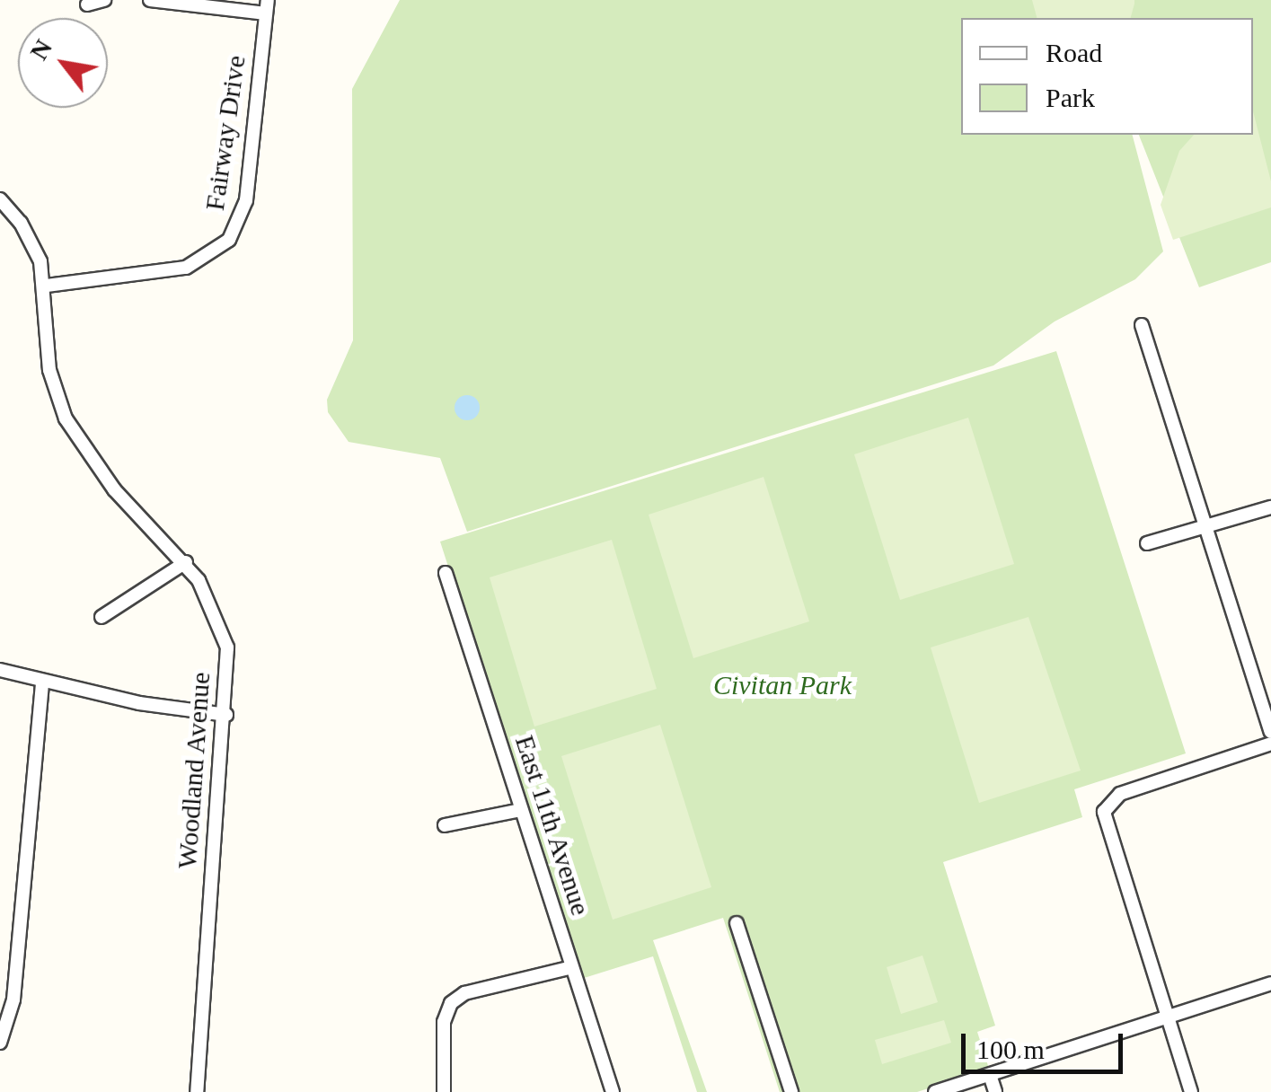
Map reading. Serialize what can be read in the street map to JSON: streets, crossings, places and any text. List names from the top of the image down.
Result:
{
  "streets": {
    "street": ["Fairway Drive", "Woodland Avenue", "East 11th Avenue"]
  },
  "crossings": [
    ["Fairway Drive", "Woodland Avenue"]
  ],
  "parks": ["Civitan Park"],
  "legend": ["Road", "Park"],
  "scale_bar": "100 m",
  "north": "top left"
}
